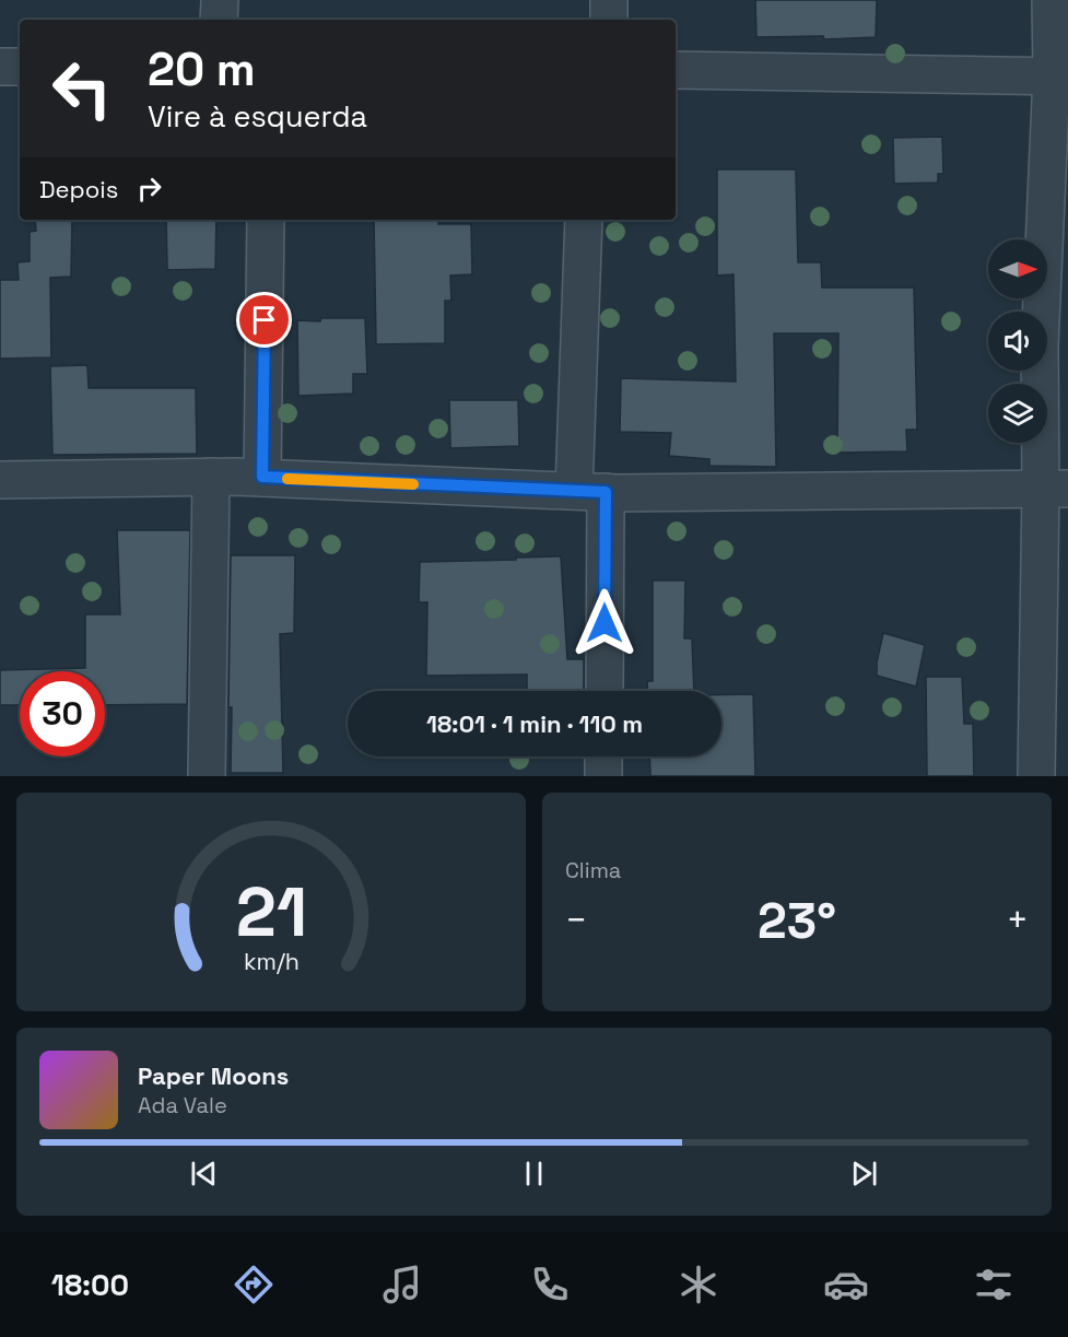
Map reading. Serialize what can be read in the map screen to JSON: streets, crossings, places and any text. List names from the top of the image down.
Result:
{
  "north": "right",
  "page": {
    "turn": ["20 m", "Vire à esquerda"],
    "then": "Depois",
    "limit": "30",
    "trip": "18:01 · 1 min · 110 m",
    "tile": "Clima",
    "heat": ["−", "23°", "+"],
    "song": ["Paper Moons", "Ada Vale"],
    "tabs": "18:00",
    "gauge": ["21", "km/h"]
  }
}
